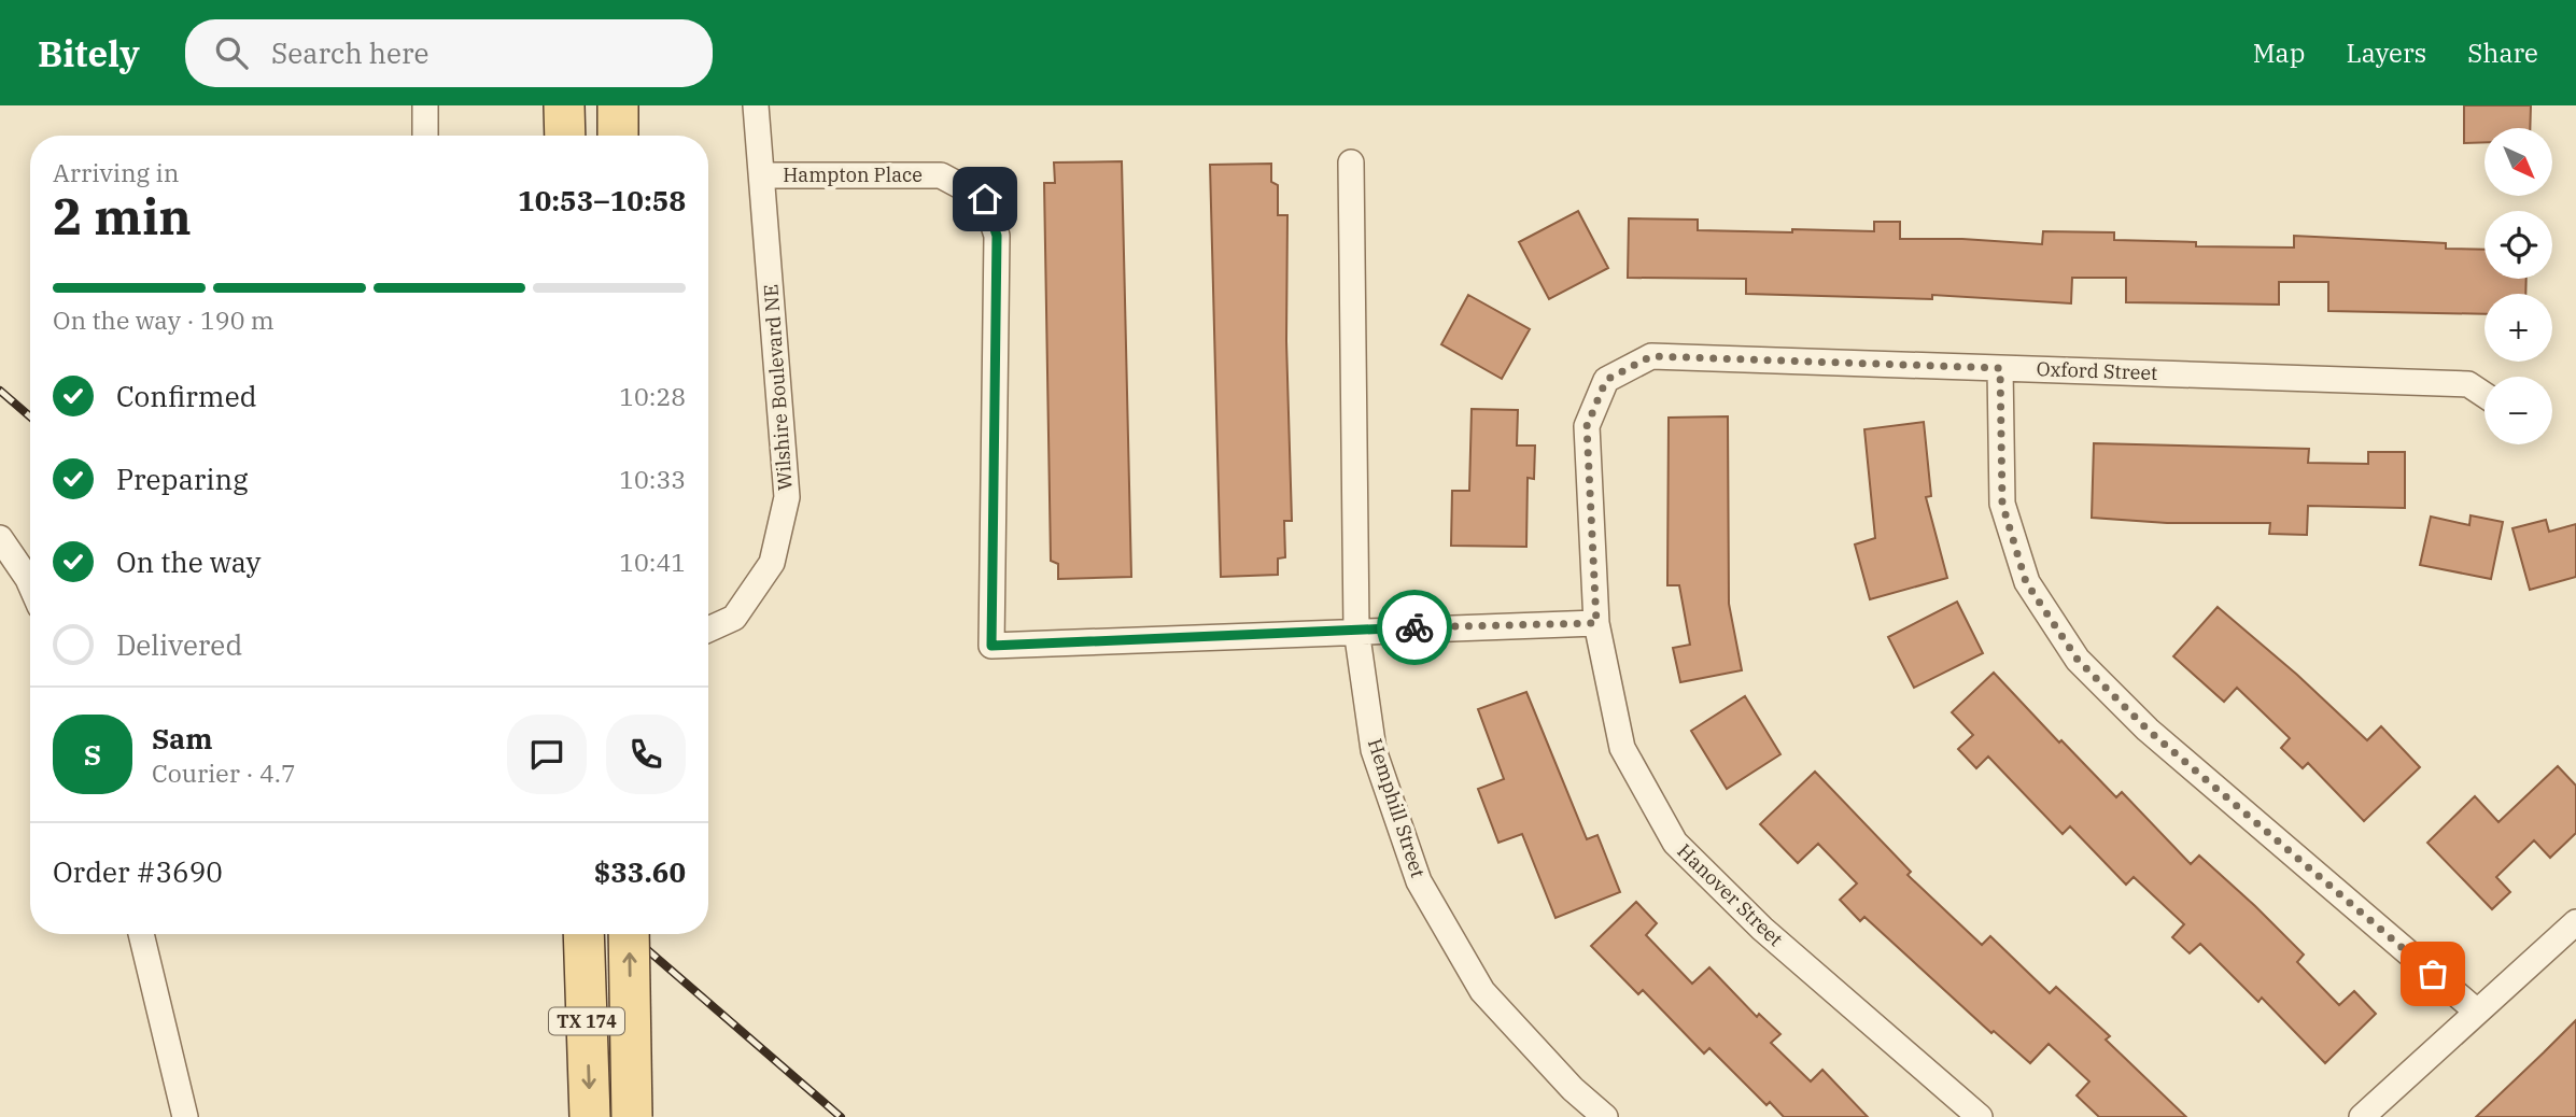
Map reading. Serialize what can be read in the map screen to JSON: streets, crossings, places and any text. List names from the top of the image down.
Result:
{
  "streets": {
    "main road": ["TX 174"],
    "street": [
      "Hampton Place",
      "Oxford Street",
      "Wilshire Boulevard NE",
      "Hemphill Street",
      "Hanover Street"
    ]
  },
  "crossings": [
    ["Hampton Place", "Wilshire Boulevard NE"],
    ["Hampton Place", "Hemphill Street"],
    ["Oxford Street", "Hanover Street"]
  ],
  "north": "bottom right",
  "page": {
    "header": "Bitely",
    "search": "Search here",
    "nav": ["Map", "Layers", "Share"],
    "map_buttons": ["+", "−"],
    "heading": ["2 min", "Arriving in", "10:53–10:58"],
    "panel": [
      "Sam",
      "Courier · 4.7",
      "Order #3690",
      "$33.60"
    ],
    "bar": "On the way · 190 m",
    "list": [
      ["Confirmed", "10:28"],
      ["Preparing", "10:33"],
      ["On the way", "10:41"],
      "Delivered"
    ],
    "round": "S"
  }
}
